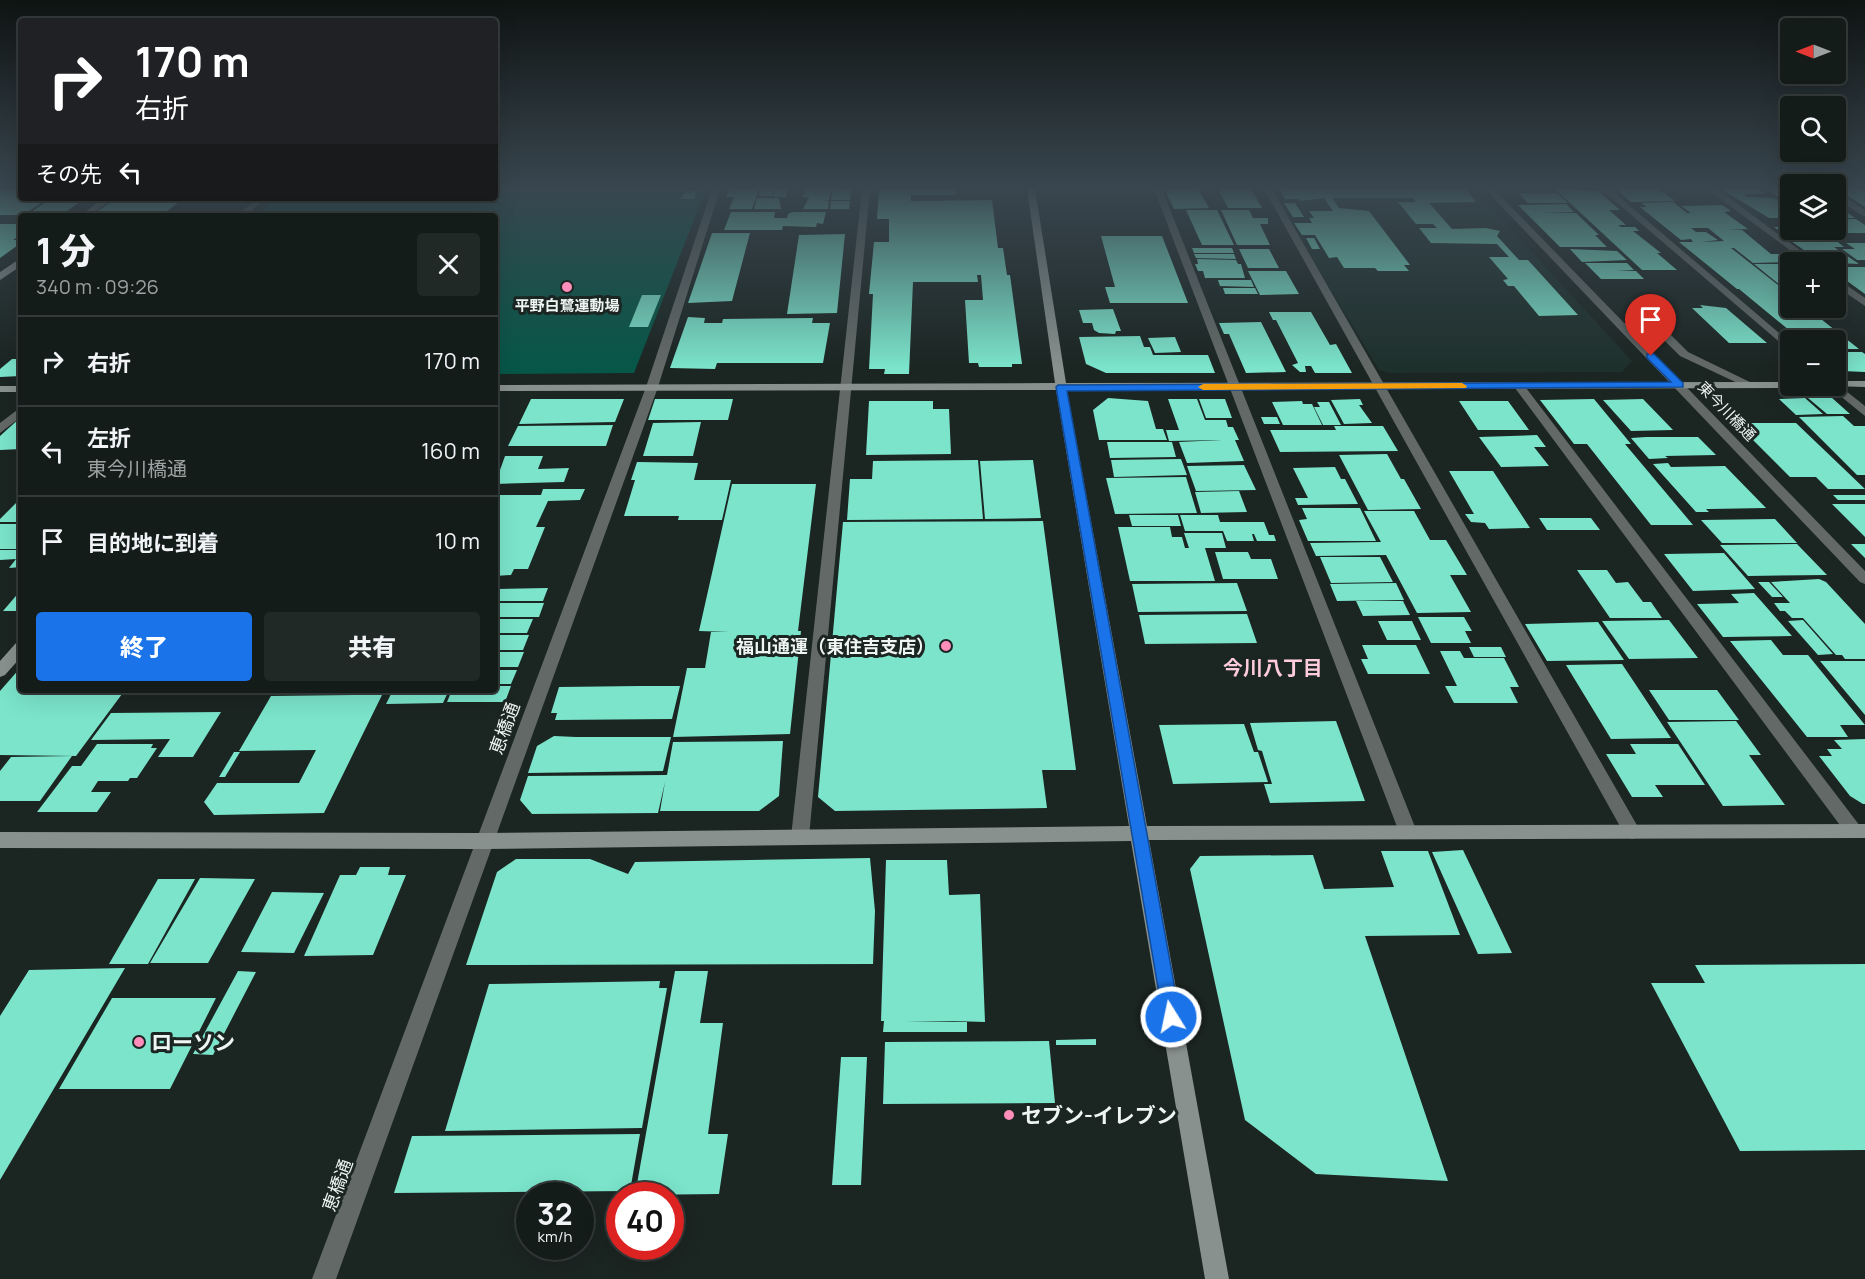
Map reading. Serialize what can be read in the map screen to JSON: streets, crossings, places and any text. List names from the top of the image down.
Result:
{
  "streets": {
    "street": ["東今川橋通", "恵橋通"]
  },
  "districts": ["今川八丁目"],
  "places": [
    "平野白鷺運動場",
    "福山通運（東住吉支店）",
    "ローソン",
    "セブン-イレブン"
  ],
  "north": "left",
  "page": {
    "map_buttons": ["+", "−"],
    "turn": ["170 m", "右折"],
    "then": "その先",
    "heading": ["1 分", "340 m · 09:26"],
    "list": [
      {
        "name": "右折",
        "value": "170 m"
      },
      {
        "name": "左折",
        "note": "東今川橋通",
        "value": "160 m"
      },
      {
        "name": "目的地に到着",
        "value": "10 m"
      }
    ],
    "buttons": ["終了", "共有"],
    "speed": "32 km/h",
    "limit": "40"
  }
}
